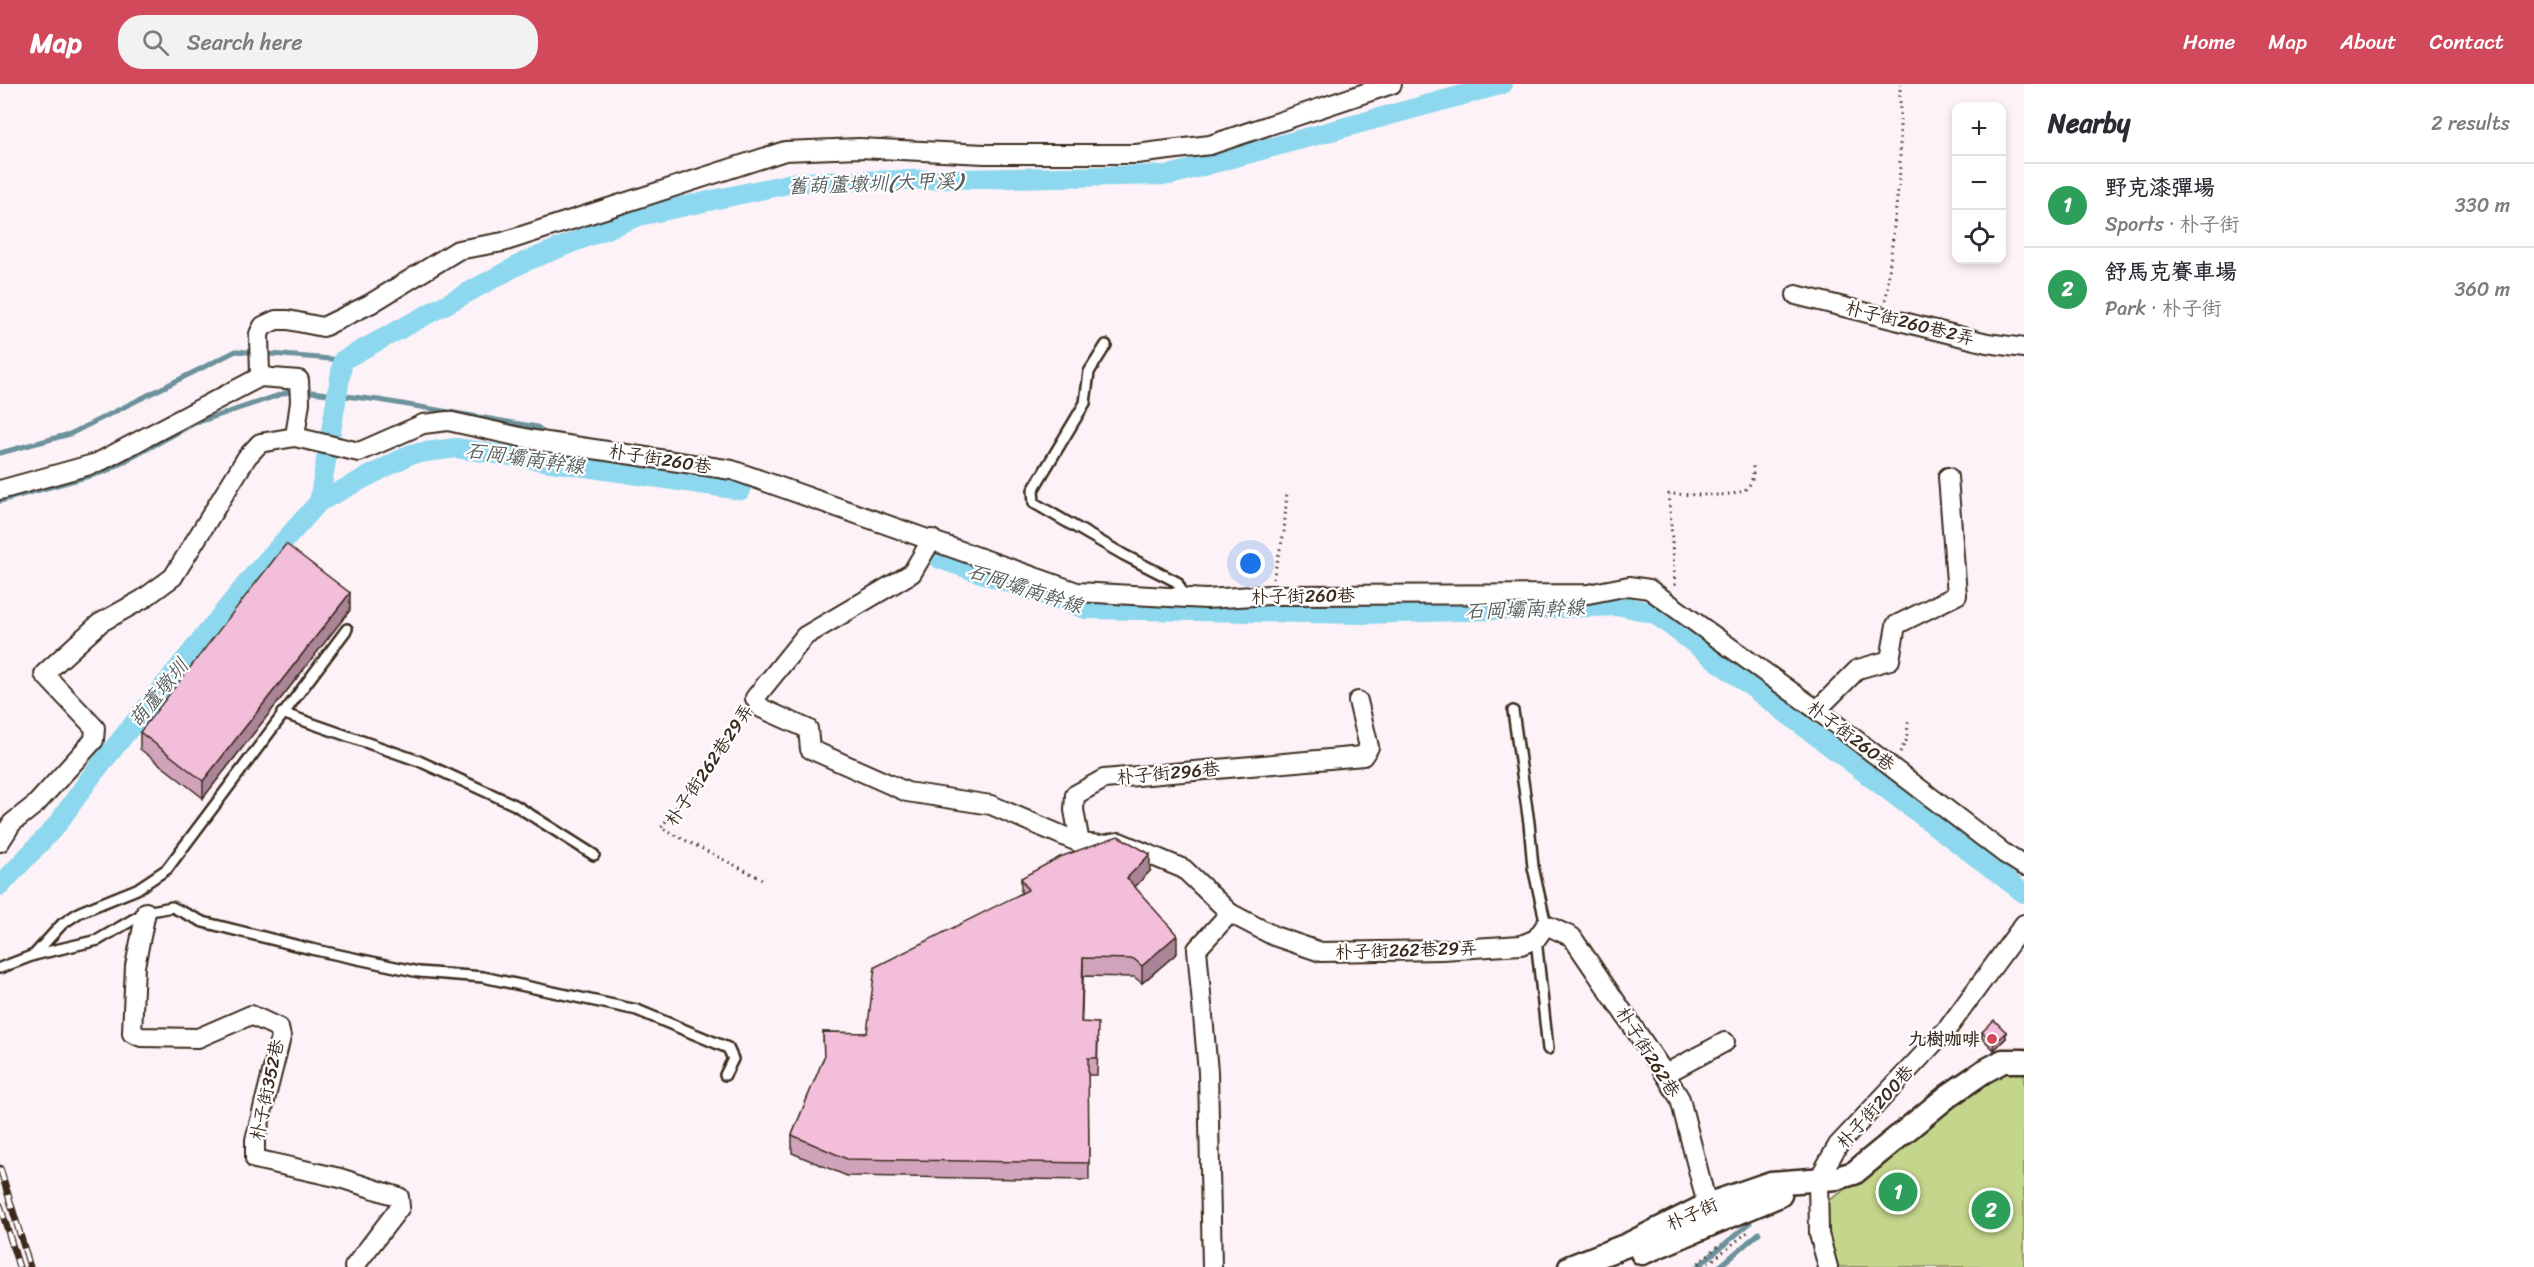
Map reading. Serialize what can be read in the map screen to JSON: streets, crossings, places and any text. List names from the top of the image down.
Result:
{
  "streets": {
    "street": [
      "朴子街260巷2弄",
      "朴子街260巷",
      "朴子街262巷29弄",
      "朴子街296巷",
      "朴子街262巷",
      "朴子街352巷",
      "朴子街200巷",
      "朴子街"
    ]
  },
  "crossings": [
    ["朴子街262巷29弄", "朴子街262巷"],
    ["朴子街262巷", "朴子街"],
    ["朴子街200巷", "朴子街"]
  ],
  "water": ["舊葫蘆墩圳(大甲溪)", "石岡壩南幹線", "葫蘆墩圳"],
  "places": ["九樹咖啡"],
  "page": {
    "header": "Map",
    "search": "Search here",
    "nav": [
      "Home",
      "Map",
      "About",
      "Contact"
    ],
    "heading": ["Nearby", "2 results"],
    "map_buttons": ["+", "−"],
    "list": [
      {
        "mark": "1",
        "name": "野克漆彈場",
        "note": "Sports · 朴子街",
        "value": "330 m"
      },
      {
        "mark": "2",
        "name": "舒馬克賽車場",
        "note": "Park · 朴子街",
        "value": "360 m"
      }
    ],
    "pins": ["1", "2"]
  }
}
